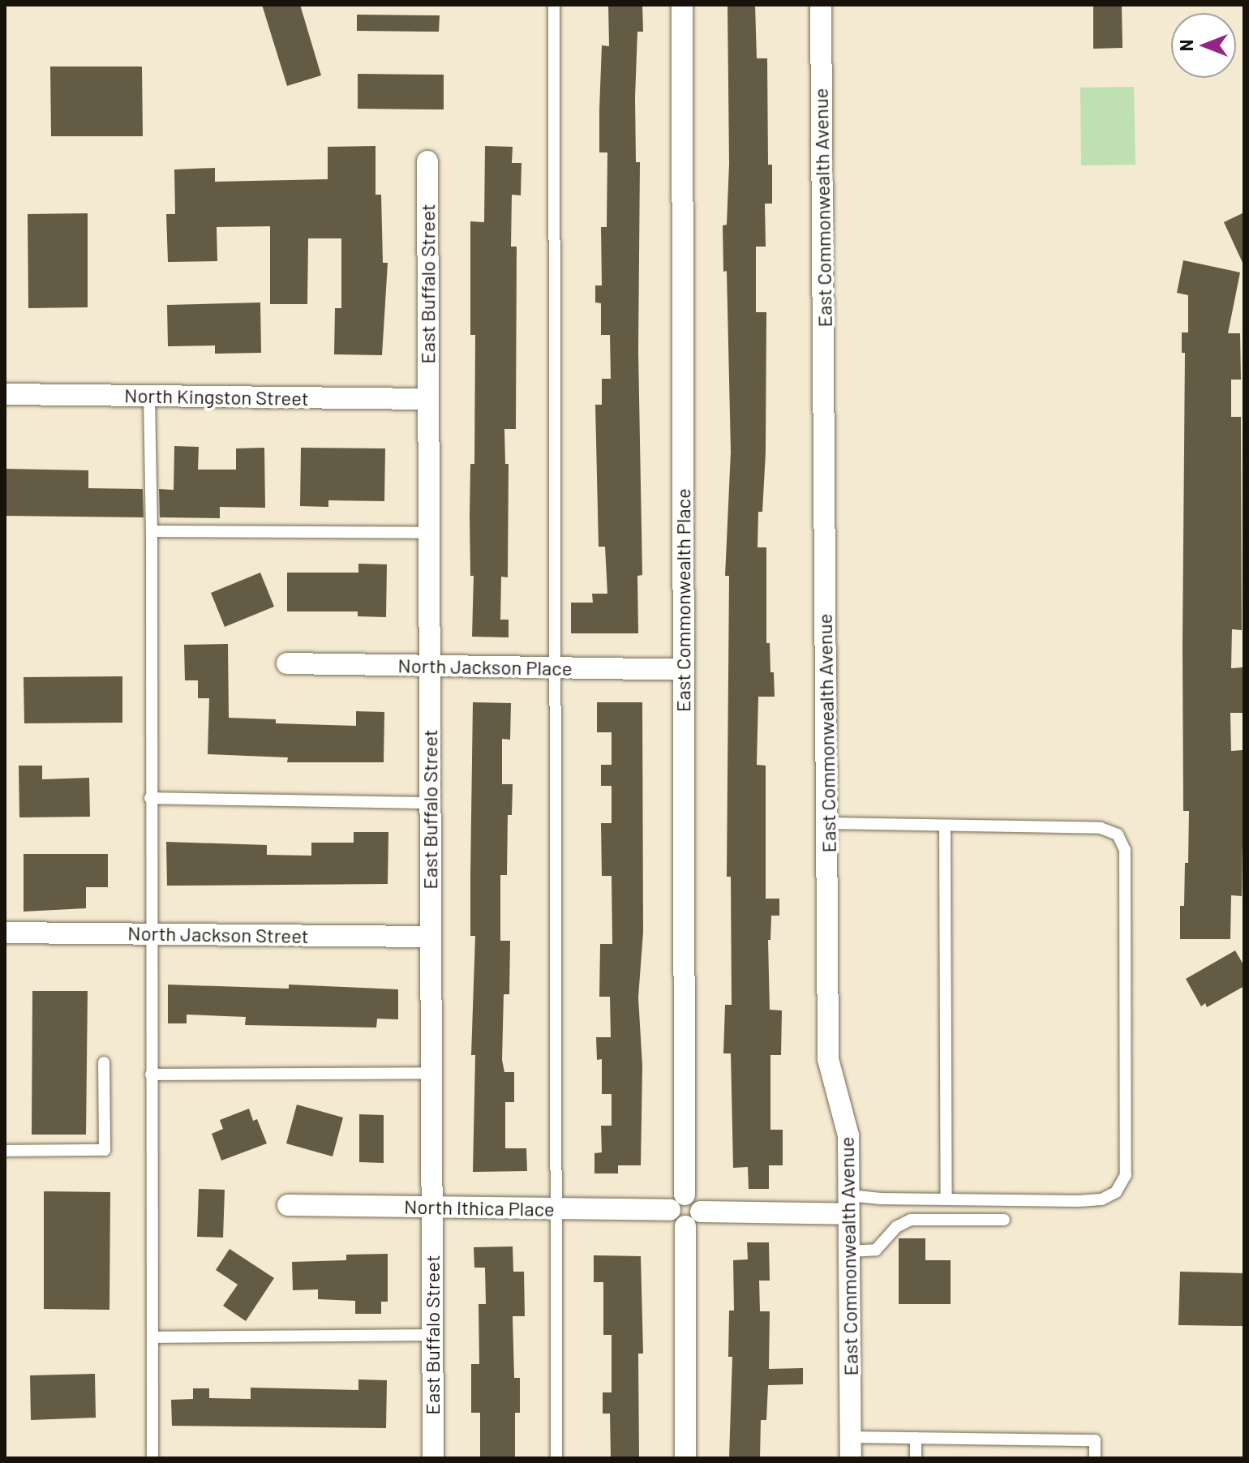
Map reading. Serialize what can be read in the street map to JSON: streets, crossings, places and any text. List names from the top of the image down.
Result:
{
  "streets": {
    "street": [
      "East Commonwealth Avenue",
      "East Buffalo Street",
      "North Kingston Street",
      "East Commonwealth Place",
      "North Jackson Place",
      "North Jackson Street",
      "North Ithica Place"
    ]
  },
  "crossings": [
    ["East Buffalo Street", "North Kingston Street"],
    ["East Buffalo Street", "North Jackson Place"],
    ["East Buffalo Street", "North Jackson Street"],
    ["East Buffalo Street", "North Ithica Place"],
    ["East Commonwealth Place", "North Jackson Place"],
    ["East Commonwealth Place", "North Ithica Place"]
  ],
  "north": "left"
}
